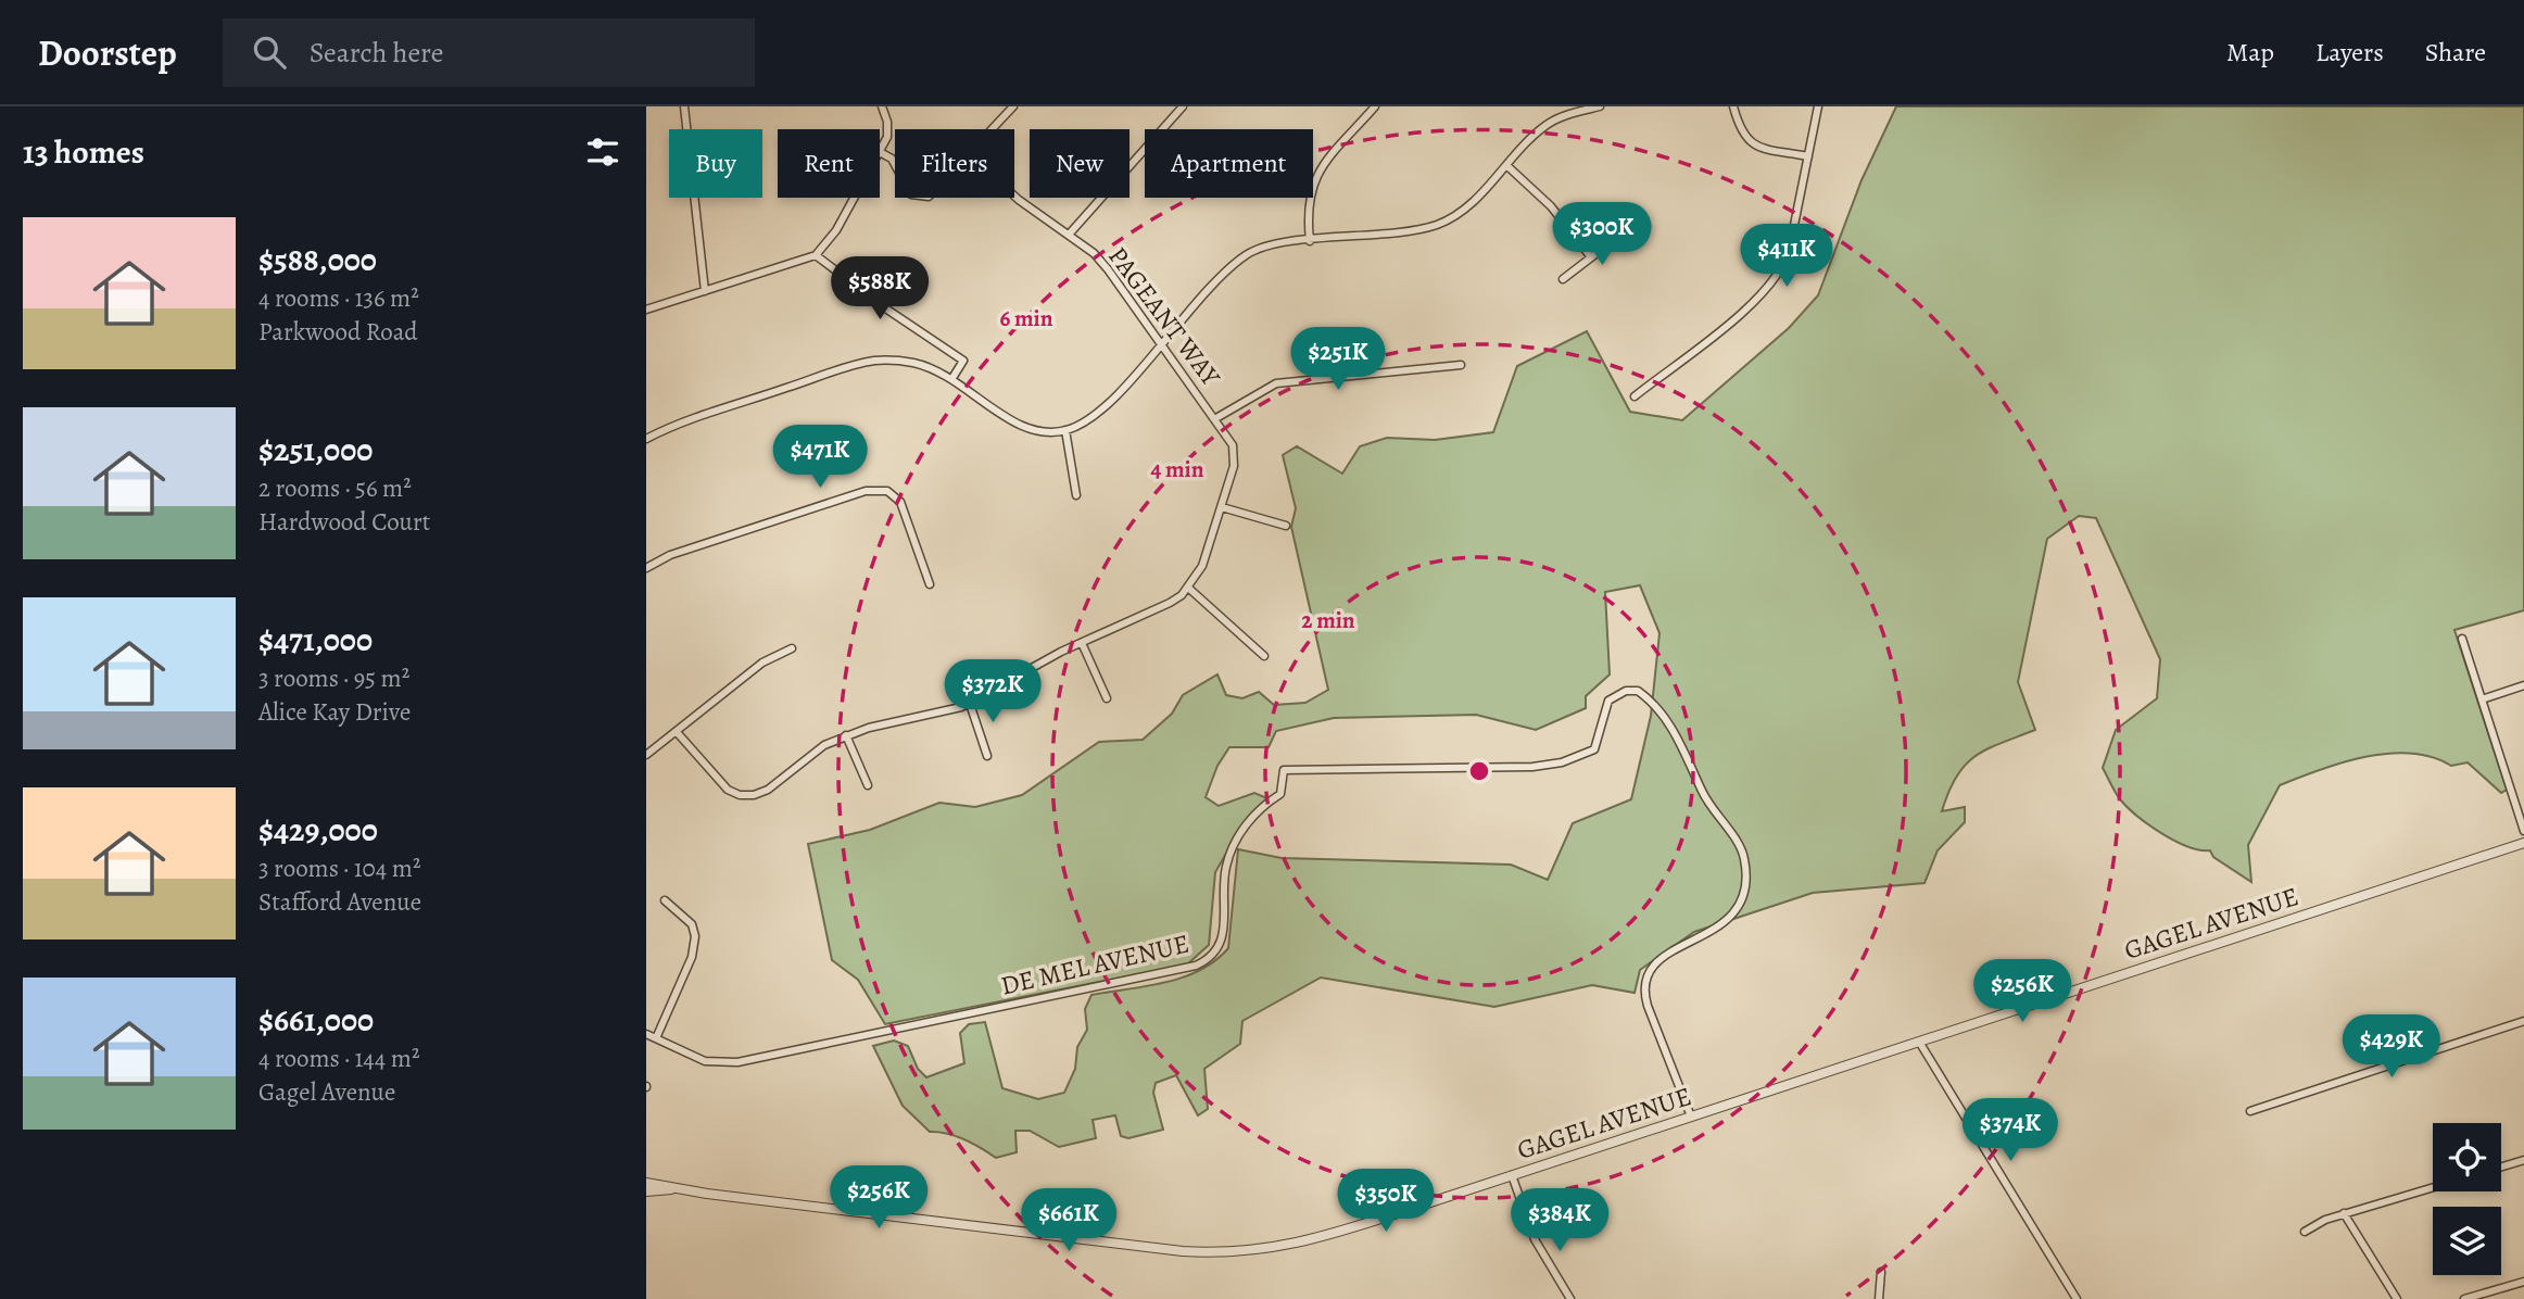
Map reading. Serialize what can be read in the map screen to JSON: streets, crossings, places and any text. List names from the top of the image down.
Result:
{
  "streets": {
    "street": ["PAGEANT WAY", "GAGEL AVENUE", "DE MEL AVENUE"]
  },
  "crossings": [
    ["GAGEL AVENUE", "DE MEL AVENUE"]
  ],
  "page": {
    "header": "Doorstep",
    "search": "Search here",
    "nav": ["Map", "Layers", "Share"],
    "heading": "13 homes",
    "chip": [
      "Buy",
      "Rent",
      "Filters",
      "New",
      "Apartment"
    ],
    "list": [
      {
        "name": "$588,000",
        "note": "4 rooms · 136 m² · Parkwood Road"
      },
      {
        "name": "$251,000",
        "note": "2 rooms · 56 m² · Hardwood Court"
      },
      {
        "name": "$471,000",
        "note": "3 rooms · 95 m² · Alice Kay Drive"
      },
      {
        "name": "$429,000",
        "note": "3 rooms · 104 m² · Stafford Avenue"
      },
      {
        "name": "$661,000",
        "note": "4 rooms · 144 m² · Gagel Avenue"
      }
    ],
    "price": [
      "$300K",
      "$411K",
      "$588K",
      "$251K",
      "$471K",
      "$372K",
      "$256K",
      "$429K",
      "$374K",
      "$256K",
      "$350K",
      "$661K",
      "$384K"
    ]
  },
  "rings": ["6 min", "4 min", "2 min"]
}
